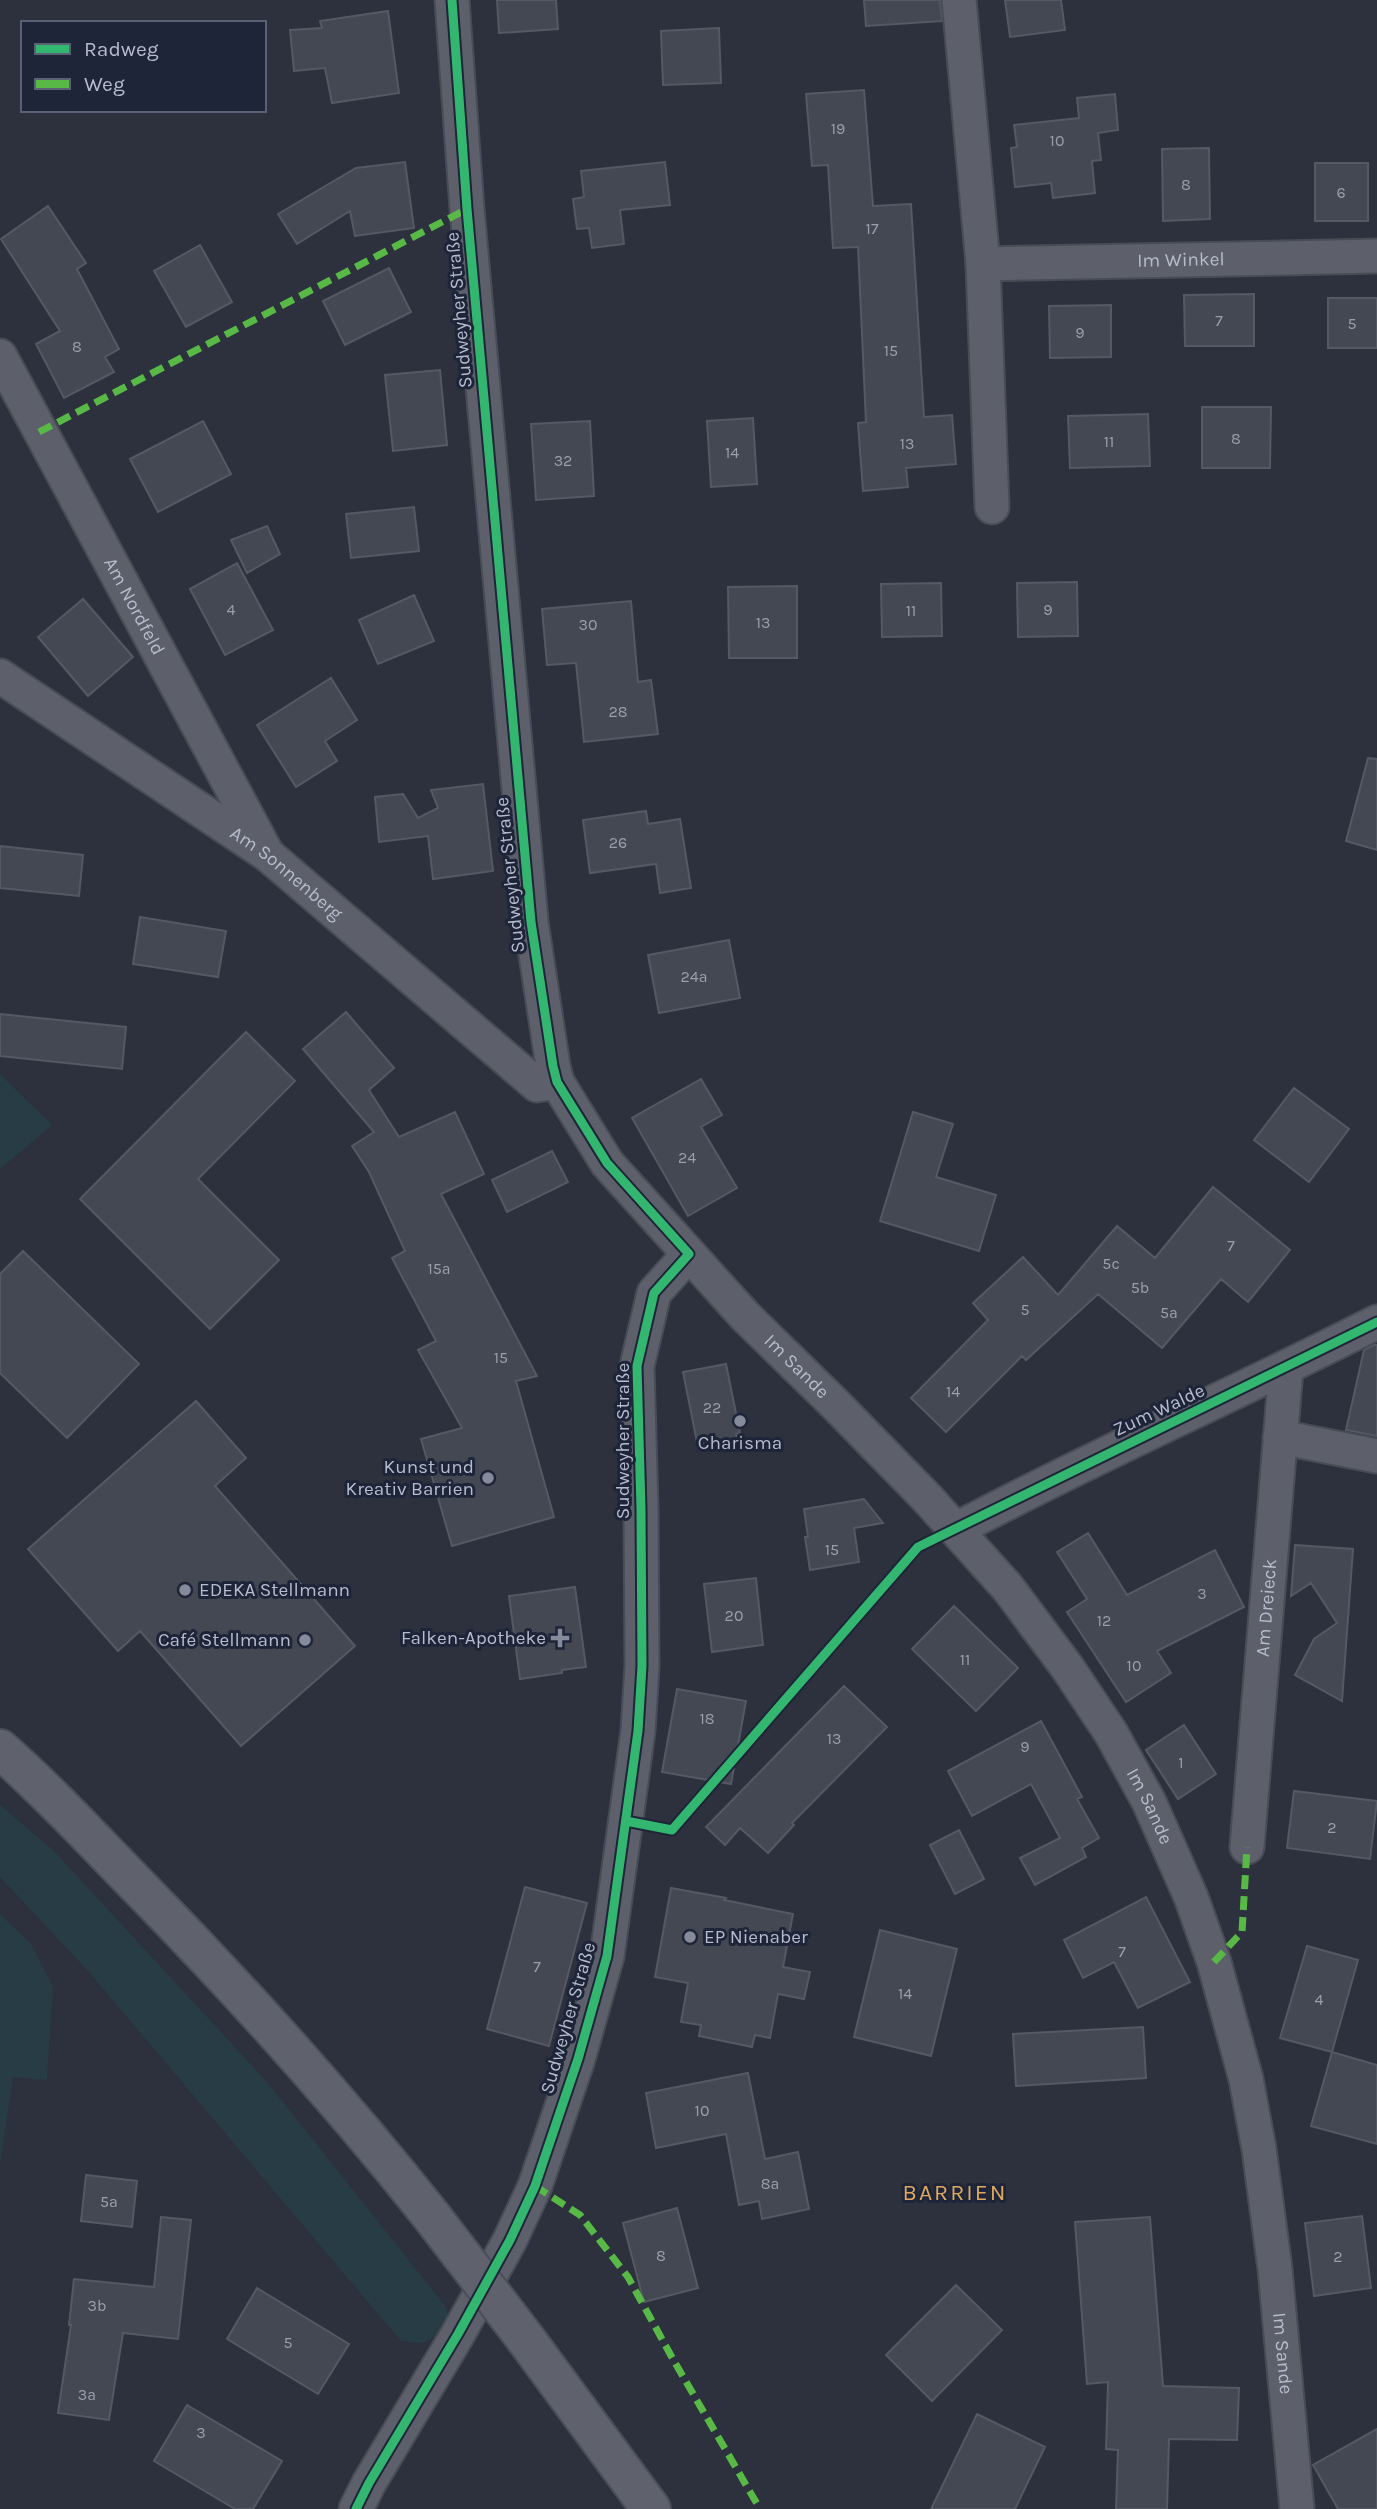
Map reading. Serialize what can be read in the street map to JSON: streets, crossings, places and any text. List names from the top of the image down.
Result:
{
  "streets": {
    "street": [
      "Im Winkel",
      "Sudweyher Straße",
      "Am Nordfeld",
      "Am Sonnenberg",
      "Im Sande",
      "Zum Walde",
      "Am Dreieck"
    ]
  },
  "crossings": [
    ["Sudweyher Straße", "Am Sonnenberg"],
    ["Sudweyher Straße", "Im Sande"],
    ["Am Nordfeld", "Am Sonnenberg"],
    ["Im Sande", "Zum Walde"],
    ["Zum Walde", "Am Dreieck"]
  ],
  "districts": ["BARRIEN"],
  "places": {
    "other": [
      "Charisma",
      "Kunst und Kreativ Barrien",
      "EDEKA Stellmann",
      "Café Stellmann",
      "EP Nienaber"
    ],
    "health": ["Falken-Apotheke"]
  },
  "house_numbers": [
    "19",
    "10",
    "8",
    "6",
    "17",
    "7",
    "5",
    "9",
    "8",
    "15",
    "8",
    "11",
    "13",
    "14",
    "32",
    "4",
    "9",
    "11",
    "13",
    "30",
    "28",
    "26",
    "24a",
    "24",
    "7",
    "5c",
    "15a",
    "5b",
    "5",
    "5a",
    "15",
    "14",
    "22",
    "15",
    "3",
    "20",
    "12",
    "11",
    "10",
    "18",
    "13",
    "9",
    "1",
    "2",
    "7",
    "7",
    "14",
    "4",
    "10",
    "8a",
    "5a",
    "8",
    "2",
    "3b",
    "5",
    "3a",
    "3"
  ],
  "legend": ["Radweg", "Weg"]
}
